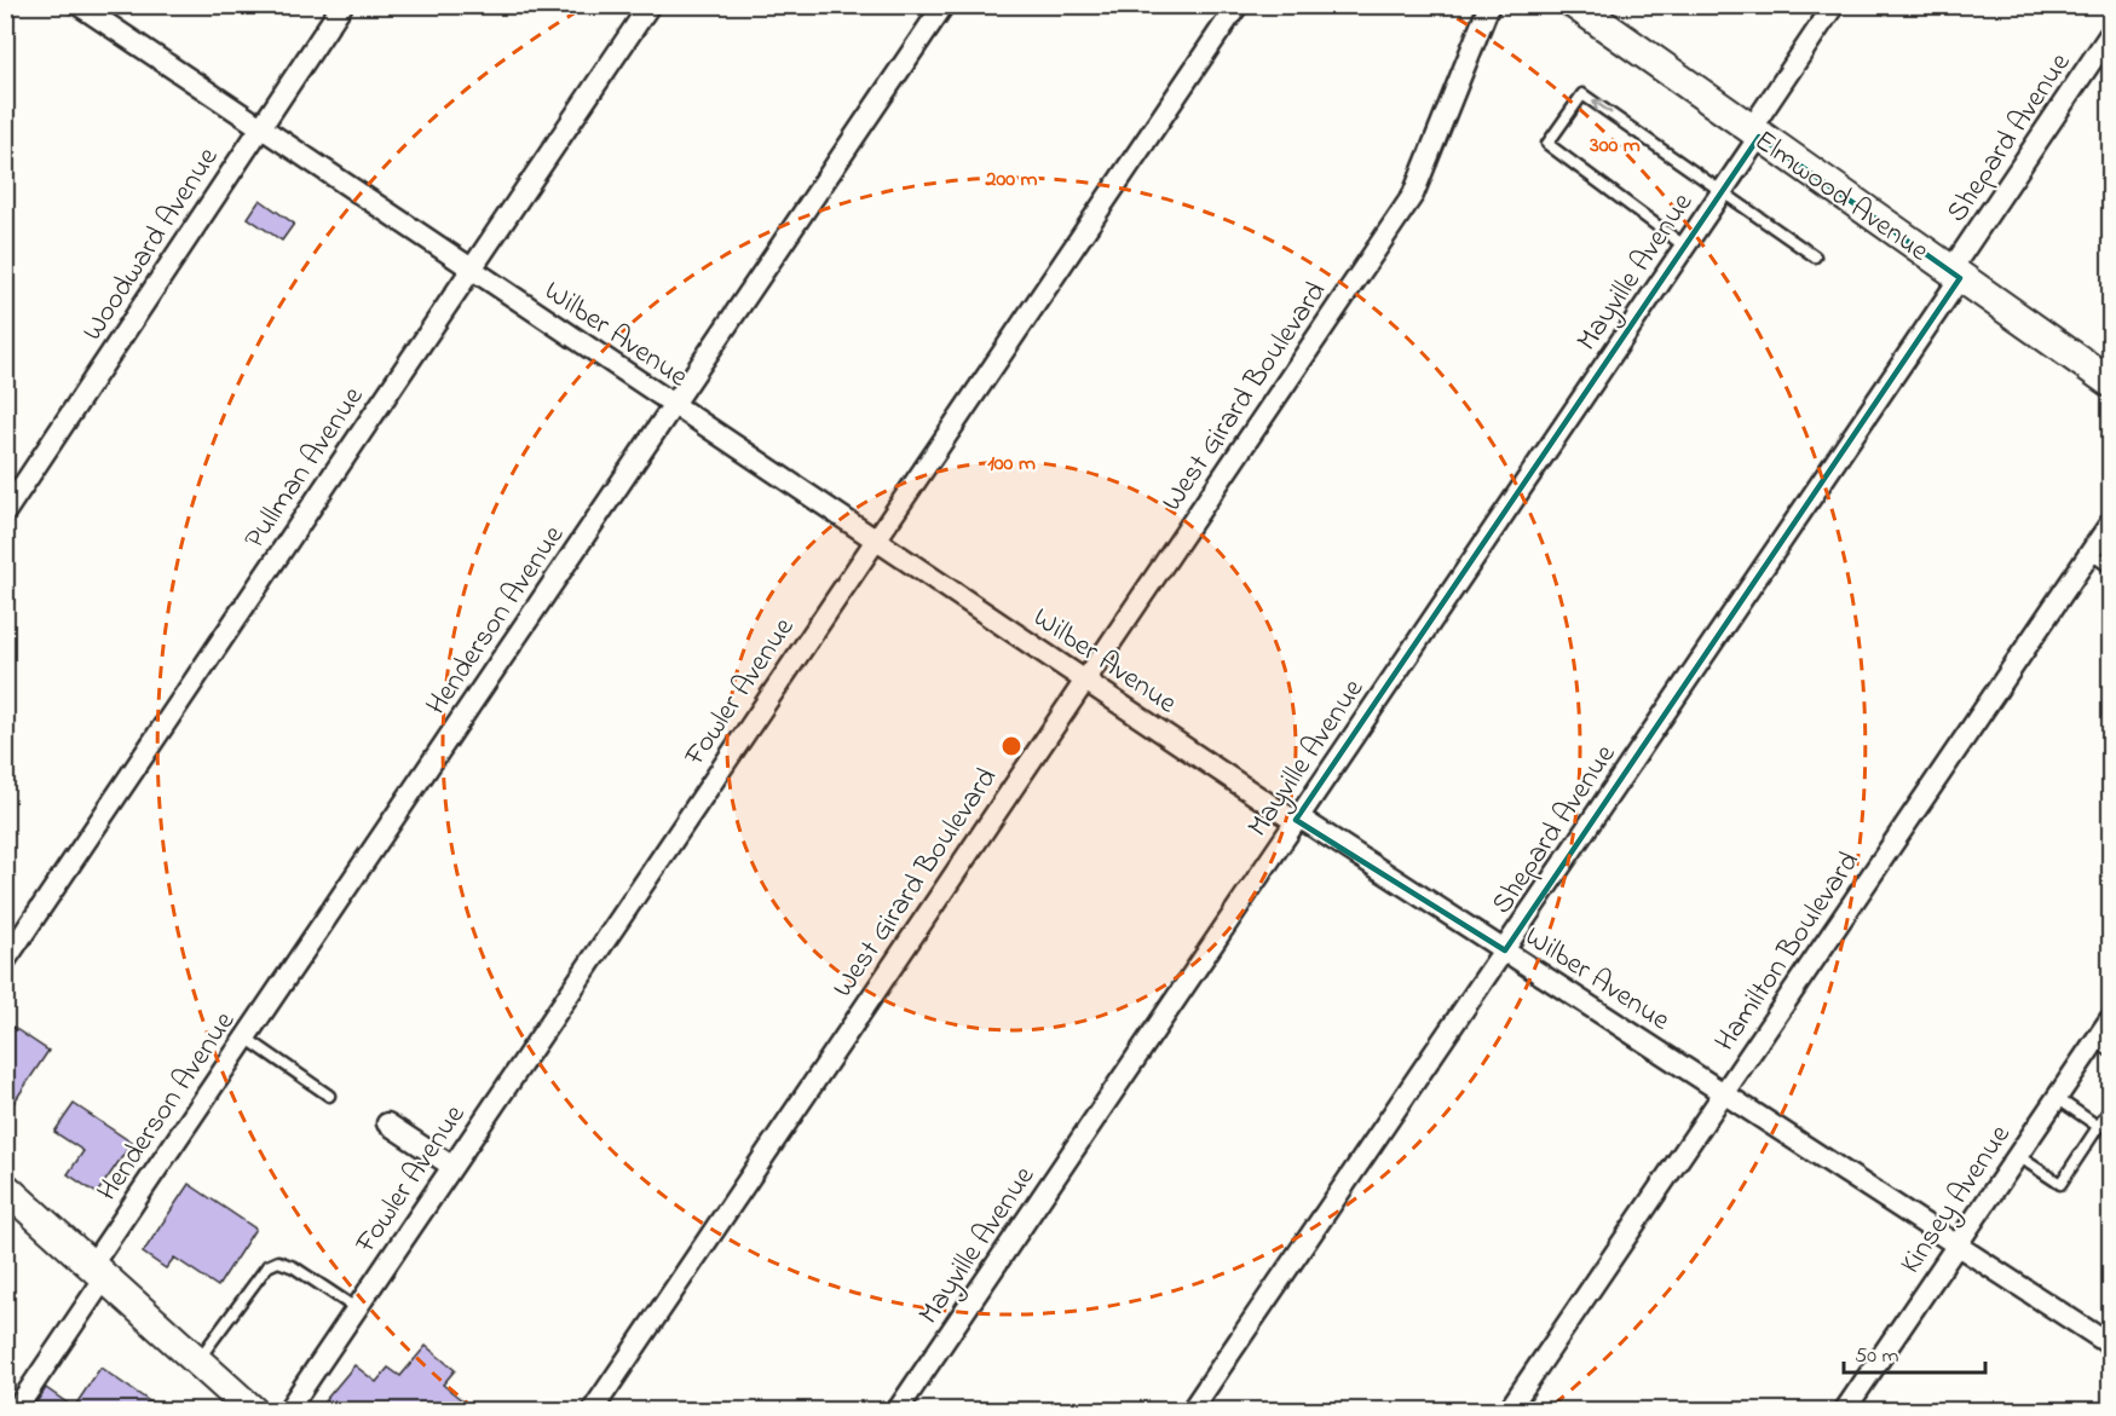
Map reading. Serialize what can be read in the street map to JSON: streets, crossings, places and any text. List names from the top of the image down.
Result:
{
  "streets": {
    "street": [
      "Shepard Avenue",
      "Elmwood Avenue",
      "Woodward Avenue",
      "Mayville Avenue",
      "Wilber Avenue",
      "West Girard Boulevard",
      "Pullman Avenue",
      "Henderson Avenue",
      "Fowler Avenue",
      "Hamilton Boulevard",
      "Kinsey Avenue"
    ]
  },
  "crossings": [
    ["Shepard Avenue", "Elmwood Avenue"],
    ["Shepard Avenue", "Wilber Avenue"],
    ["Elmwood Avenue", "Mayville Avenue"],
    ["Woodward Avenue", "Wilber Avenue"],
    ["Mayville Avenue", "Wilber Avenue"],
    ["Wilber Avenue", "West Girard Boulevard"],
    ["Wilber Avenue", "Pullman Avenue"],
    ["Wilber Avenue", "Henderson Avenue"],
    ["Wilber Avenue", "Fowler Avenue"],
    ["Wilber Avenue", "Hamilton Boulevard"],
    ["Wilber Avenue", "Kinsey Avenue"]
  ],
  "scale_bar": "50 m",
  "rings": ["300 m", "200 m", "100 m"]
}
